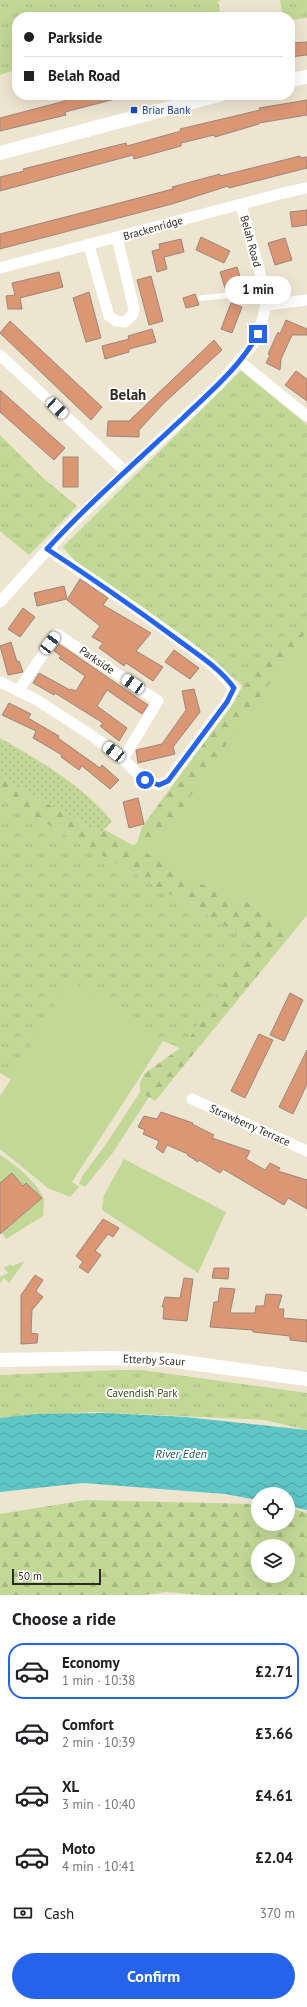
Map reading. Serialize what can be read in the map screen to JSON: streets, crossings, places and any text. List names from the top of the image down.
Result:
{
  "streets": {
    "street": [
      "Brackenridge",
      "Belah Road",
      "Parkside",
      "Strawberry Terrace",
      "Etterby Scaur"
    ]
  },
  "crossings": [
    ["Brackenridge", "Belah Road"]
  ],
  "districts": ["Belah"],
  "water": ["River Eden"],
  "parks": ["Cavendish Park"],
  "places": {
    "transit": ["Briar Bank"]
  },
  "scale_bar": "50 m",
  "page": {
    "banner": ["Parkside", "Belah Road"],
    "bubble": "1 min",
    "scale": "50 m",
    "heading": "Choose a ride",
    "list": [
      {
        "name": "Economy",
        "note": "1 min · 10:38",
        "value": "£2.71"
      },
      {
        "name": "Comfort",
        "note": "2 min · 10:39",
        "value": "£3.66"
      },
      {
        "name": "XL",
        "note": "3 min · 10:40",
        "value": "£4.61"
      },
      {
        "name": "Moto",
        "note": "4 min · 10:41",
        "value": "£2.04"
      }
    ],
    "pay": ["Cash", "370 m"],
    "buttons": "Confirm"
  }
}
